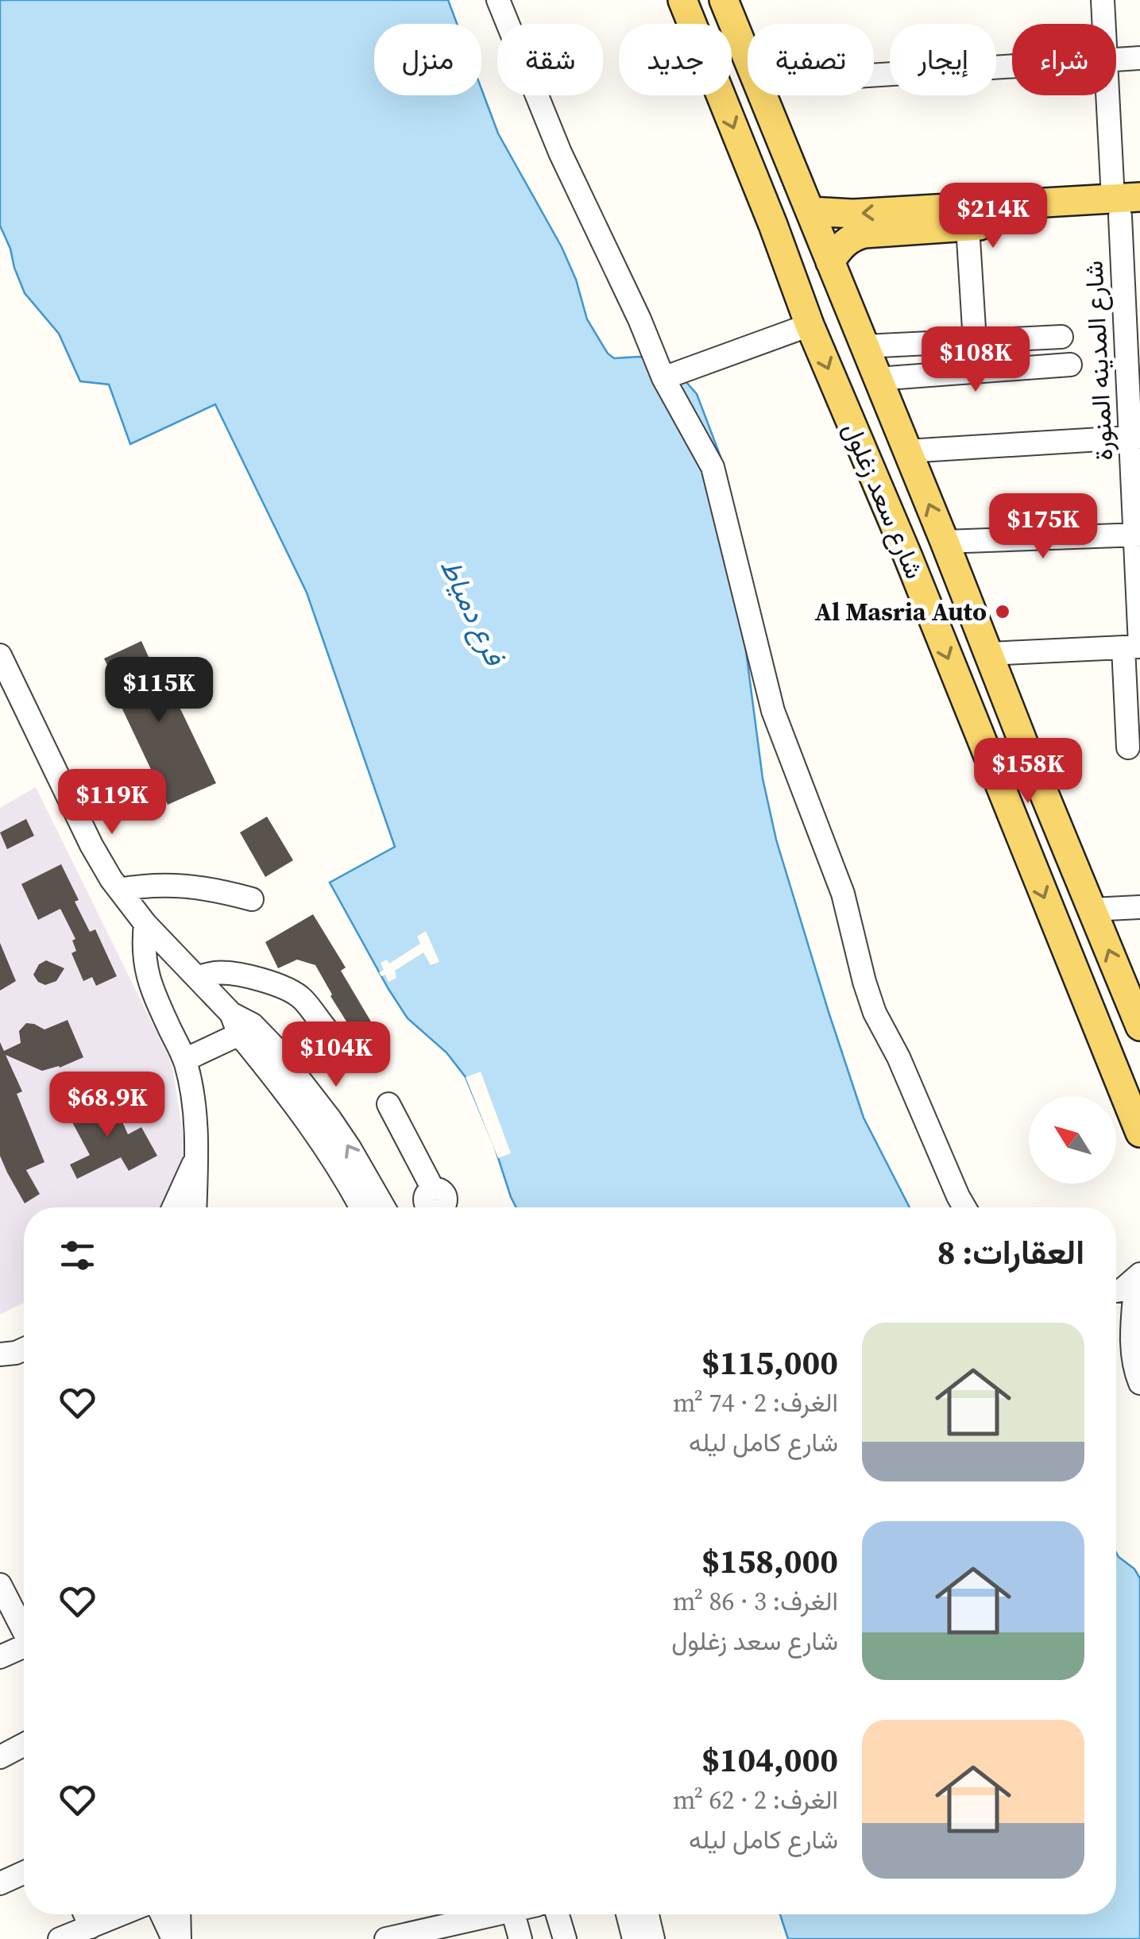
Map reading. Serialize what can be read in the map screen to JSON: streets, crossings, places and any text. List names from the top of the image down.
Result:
{
  "streets": {
    "main road": ["شارع سعد زغلول"],
    "street": ["شارع المدينه المنورة"]
  },
  "water": ["فرع دمياط"],
  "places": ["Al Masria Auto"],
  "north": "top left",
  "page": {
    "chip": [
      "شراء",
      "إيجار",
      "تصفية",
      "جديد",
      "شقة",
      "منزل"
    ],
    "price": [
      "$214K",
      "$108K",
      "$175K",
      "$115K",
      "$158K",
      "$119K",
      "$104K",
      "$68.9K"
    ],
    "heading": "العقارات: 8",
    "list": [
      {
        "name": "$115,000",
        "note": "الغرف: 2 · 74 m² · شارع كامل ليله"
      },
      {
        "name": "$158,000",
        "note": "الغرف: 3 · 86 m² · شارع سعد زغلول"
      },
      {
        "name": "$104,000",
        "note": "الغرف: 2 · 62 m² · شارع كامل ليله"
      }
    ]
  }
}
